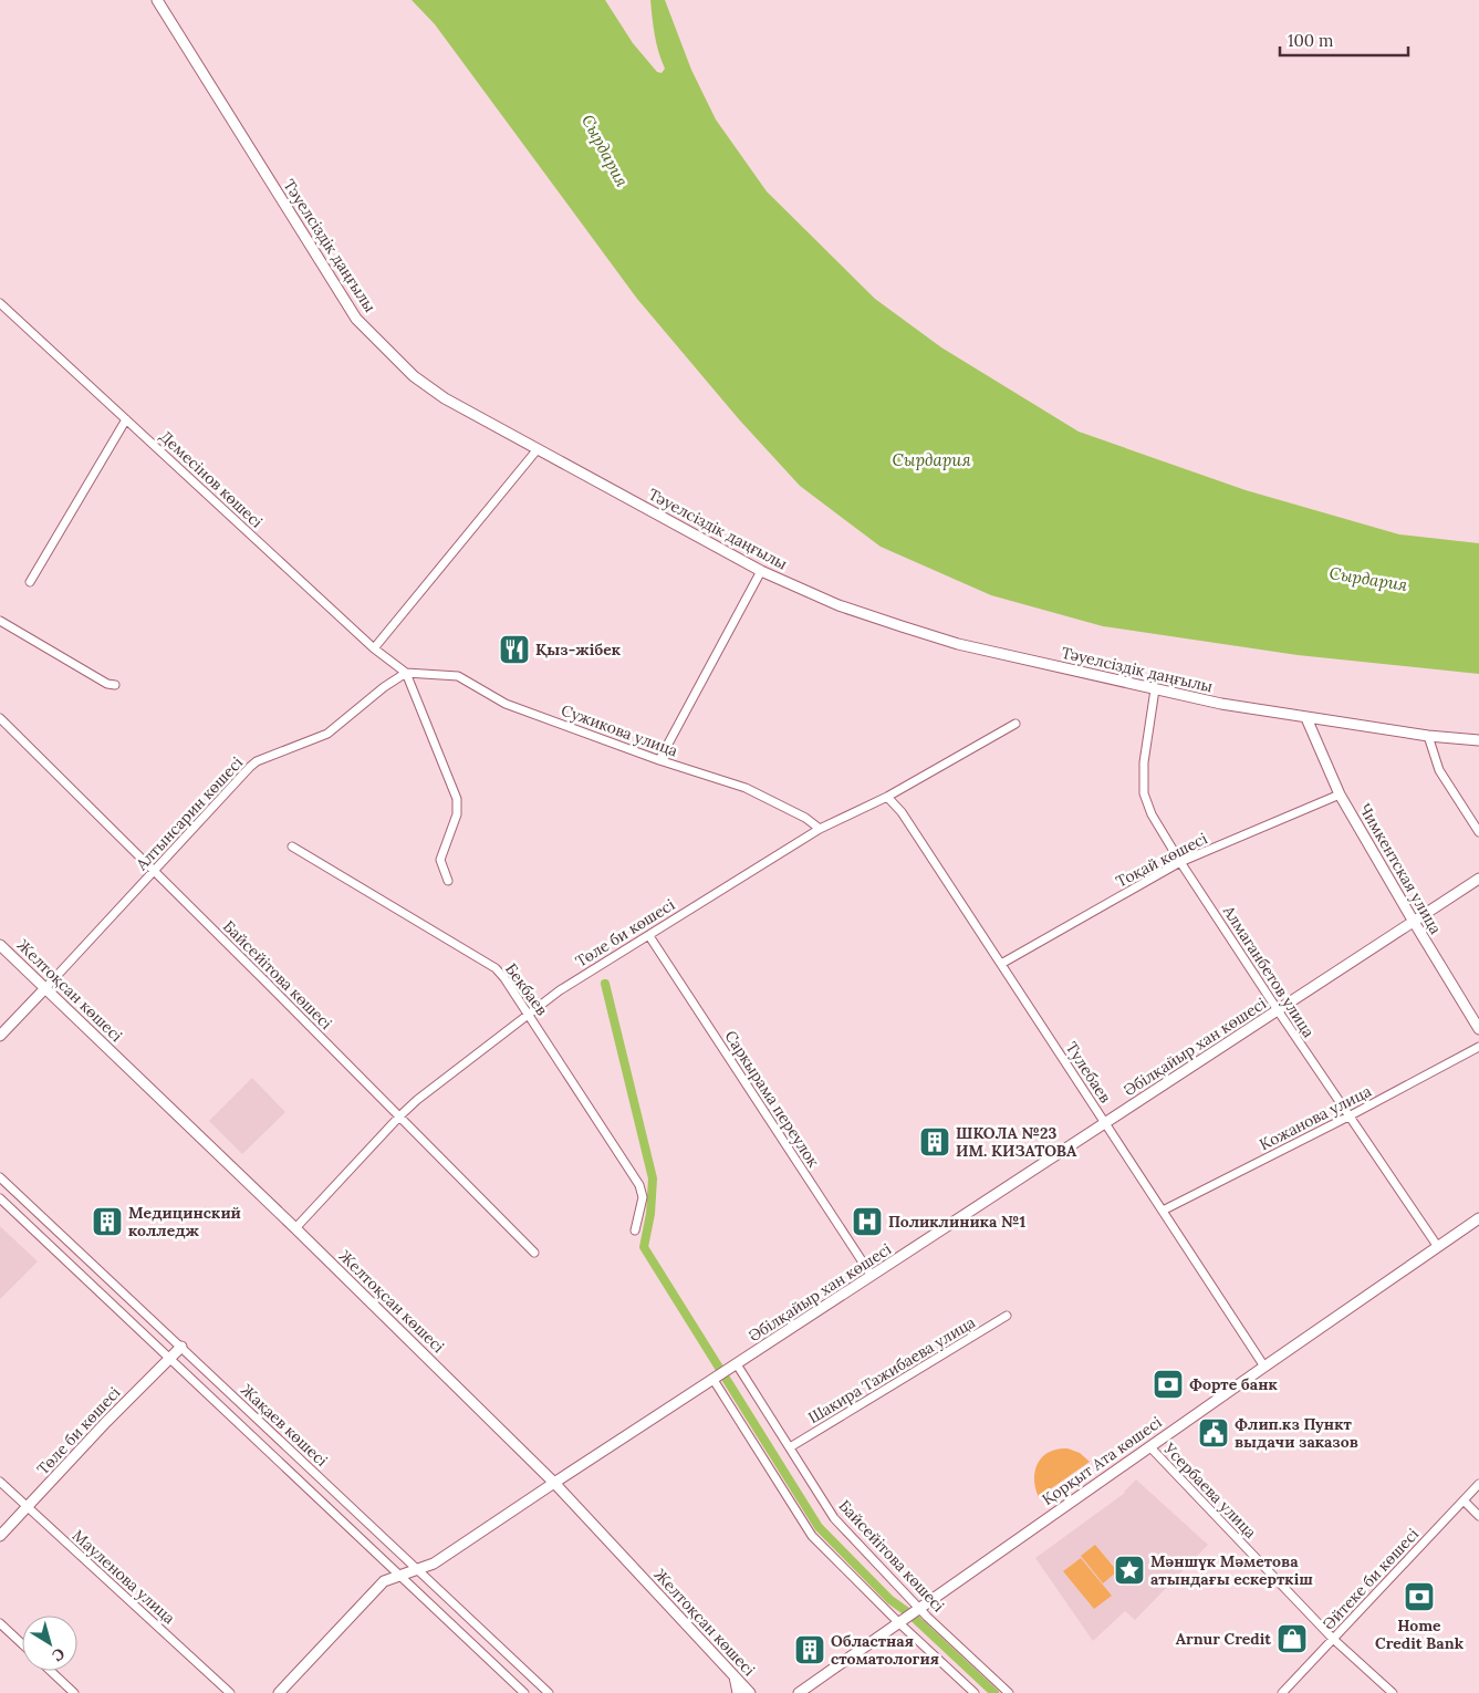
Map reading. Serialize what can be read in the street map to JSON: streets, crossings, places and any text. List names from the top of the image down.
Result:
{
  "streets": {
    "street": [
      "Тәуелсіздік даңғылы",
      "Демесінов көшесі",
      "Сужикова улица",
      "Алтынсарин көшесі",
      "Тоқай көшесі",
      "Чимкентская улица",
      "Төле би көшесі",
      "Алмаганбетов улица",
      "Байсейітова көшесі",
      "Бекбаев",
      "Желтоқсан көшесі",
      "Әбілқайыр хан көшесі",
      "Тулебаев",
      "Саркырама переулок",
      "Кожанова улица",
      "Шакира Тажибаева улица",
      "Жақаев көшесі",
      "Қорқыт Ата көшесі",
      "Усербаева улица",
      "Мауленова улица",
      "Әйтеке би көшесі"
    ]
  },
  "crossings": [
    ["Тәуелсіздік даңғылы", "Чимкентская улица"],
    ["Тәуелсіздік даңғылы", "Алмаганбетов улица"],
    ["Демесінов көшесі", "Сужикова улица"],
    ["Демесінов көшесі", "Алтынсарин көшесі"],
    ["Сужикова улица", "Алтынсарин көшесі"],
    ["Сужикова улица", "Төле би көшесі"],
    ["Алтынсарин көшесі", "Байсейітова көшесі"],
    ["Алтынсарин көшесі", "Желтоқсан көшесі"],
    ["Тоқай көшесі", "Чимкентская улица"],
    ["Тоқай көшесі", "Алмаганбетов улица"],
    ["Тоқай көшесі", "Тулебаев"],
    ["Чимкентская улица", "Әбілқайыр хан көшесі"],
    ["Төле би көшесі", "Байсейітова көшесі"],
    ["Төле би көшесі", "Бекбаев"],
    ["Төле би көшесі", "Желтоқсан көшесі"],
    ["Төле би көшесі", "Тулебаев"],
    ["Төле би көшесі", "Саркырама переулок"],
    ["Төле би көшесі", "Жақаев көшесі"],
    ["Төле би көшесі", "Мауленова улица"],
    ["Алмаганбетов улица", "Әбілқайыр хан көшесі"],
    ["Алмаганбетов улица", "Кожанова улица"],
    ["Алмаганбетов улица", "Қорқыт Ата көшесі"],
    ["Байсейітова көшесі", "Әбілқайыр хан көшесі"],
    ["Байсейітова көшесі", "Шакира Тажибаева улица"],
    ["Байсейітова көшесі", "Қорқыт Ата көшесі"],
    ["Желтоқсан көшесі", "Әбілқайыр хан көшесі"],
    ["Әбілқайыр хан көшесі", "Тулебаев"],
    ["Әбілқайыр хан көшесі", "Саркырама переулок"],
    ["Әбілқайыр хан көшесі", "Жақаев көшесі"],
    ["Тулебаев", "Кожанова улица"],
    ["Тулебаев", "Қорқыт Ата көшесі"],
    ["Қорқыт Ата көшесі", "Усербаева улица"],
    ["Усербаева улица", "Әйтеке би көшесі"]
  ],
  "water": ["Сырдария"],
  "places": {
    "restaurant": ["Қыз-жібек"],
    "building": ["ШКОЛА №23 ИМ. КИЗАТОВА", "Медицинский колледж", "Областная стоматология"],
    "hospital": ["Поликлиника №1"],
    "bank": ["Форте банк", "Home Credit Bank"],
    "public building": ["Флип.кз Пункт выдачи заказов"],
    "place": ["Мәншүк Мәметова атындағы ескерткіш"],
    "shop": ["Arnur Credit"]
  },
  "scale_bar": "100 m",
  "north": "bottom right"
}
